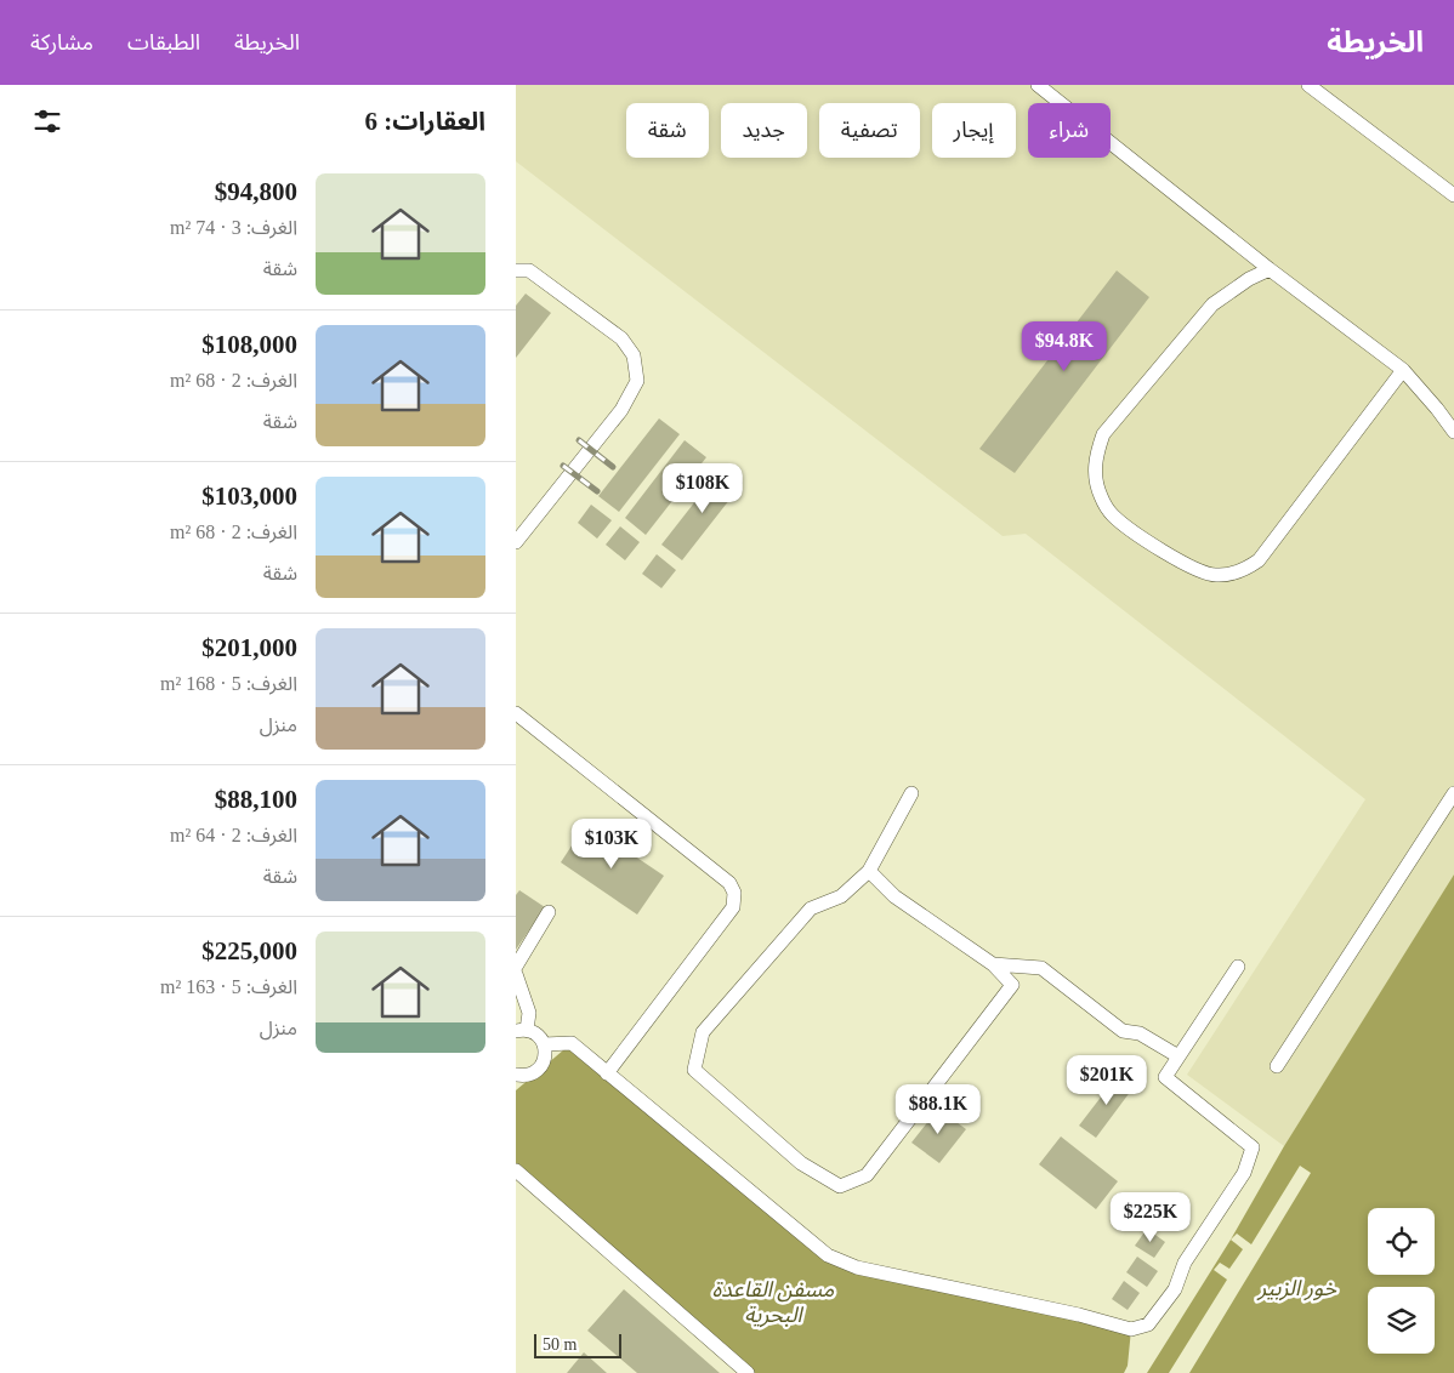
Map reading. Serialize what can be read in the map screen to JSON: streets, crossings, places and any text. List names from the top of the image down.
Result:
{
  "water": ["خور الزبير", "مسفن القاعدة البحرية"],
  "scale_bar": "50 m",
  "page": {
    "header": "الخريطة",
    "nav": ["الخريطة", "الطبقات", "مشاركة"],
    "heading": "العقارات: 6",
    "chip": [
      "شراء",
      "إيجار",
      "تصفية",
      "جديد",
      "شقة"
    ],
    "list": [
      {
        "name": "$94,800",
        "note": "الغرف: 3 · 74 m² · شقة"
      },
      {
        "name": "$108,000",
        "note": "الغرف: 2 · 68 m² · شقة"
      },
      {
        "name": "$103,000",
        "note": "الغرف: 2 · 68 m² · شقة"
      },
      {
        "name": "$201,000",
        "note": "الغرف: 5 · 168 m² · منزل"
      },
      {
        "name": "$88,100",
        "note": "الغرف: 2 · 64 m² · شقة"
      },
      {
        "name": "$225,000",
        "note": "الغرف: 5 · 163 m² · منزل"
      }
    ],
    "price": [
      "$94.8K",
      "$108K",
      "$103K",
      "$201K",
      "$88.1K",
      "$225K"
    ],
    "scale": "50 m"
  }
}
